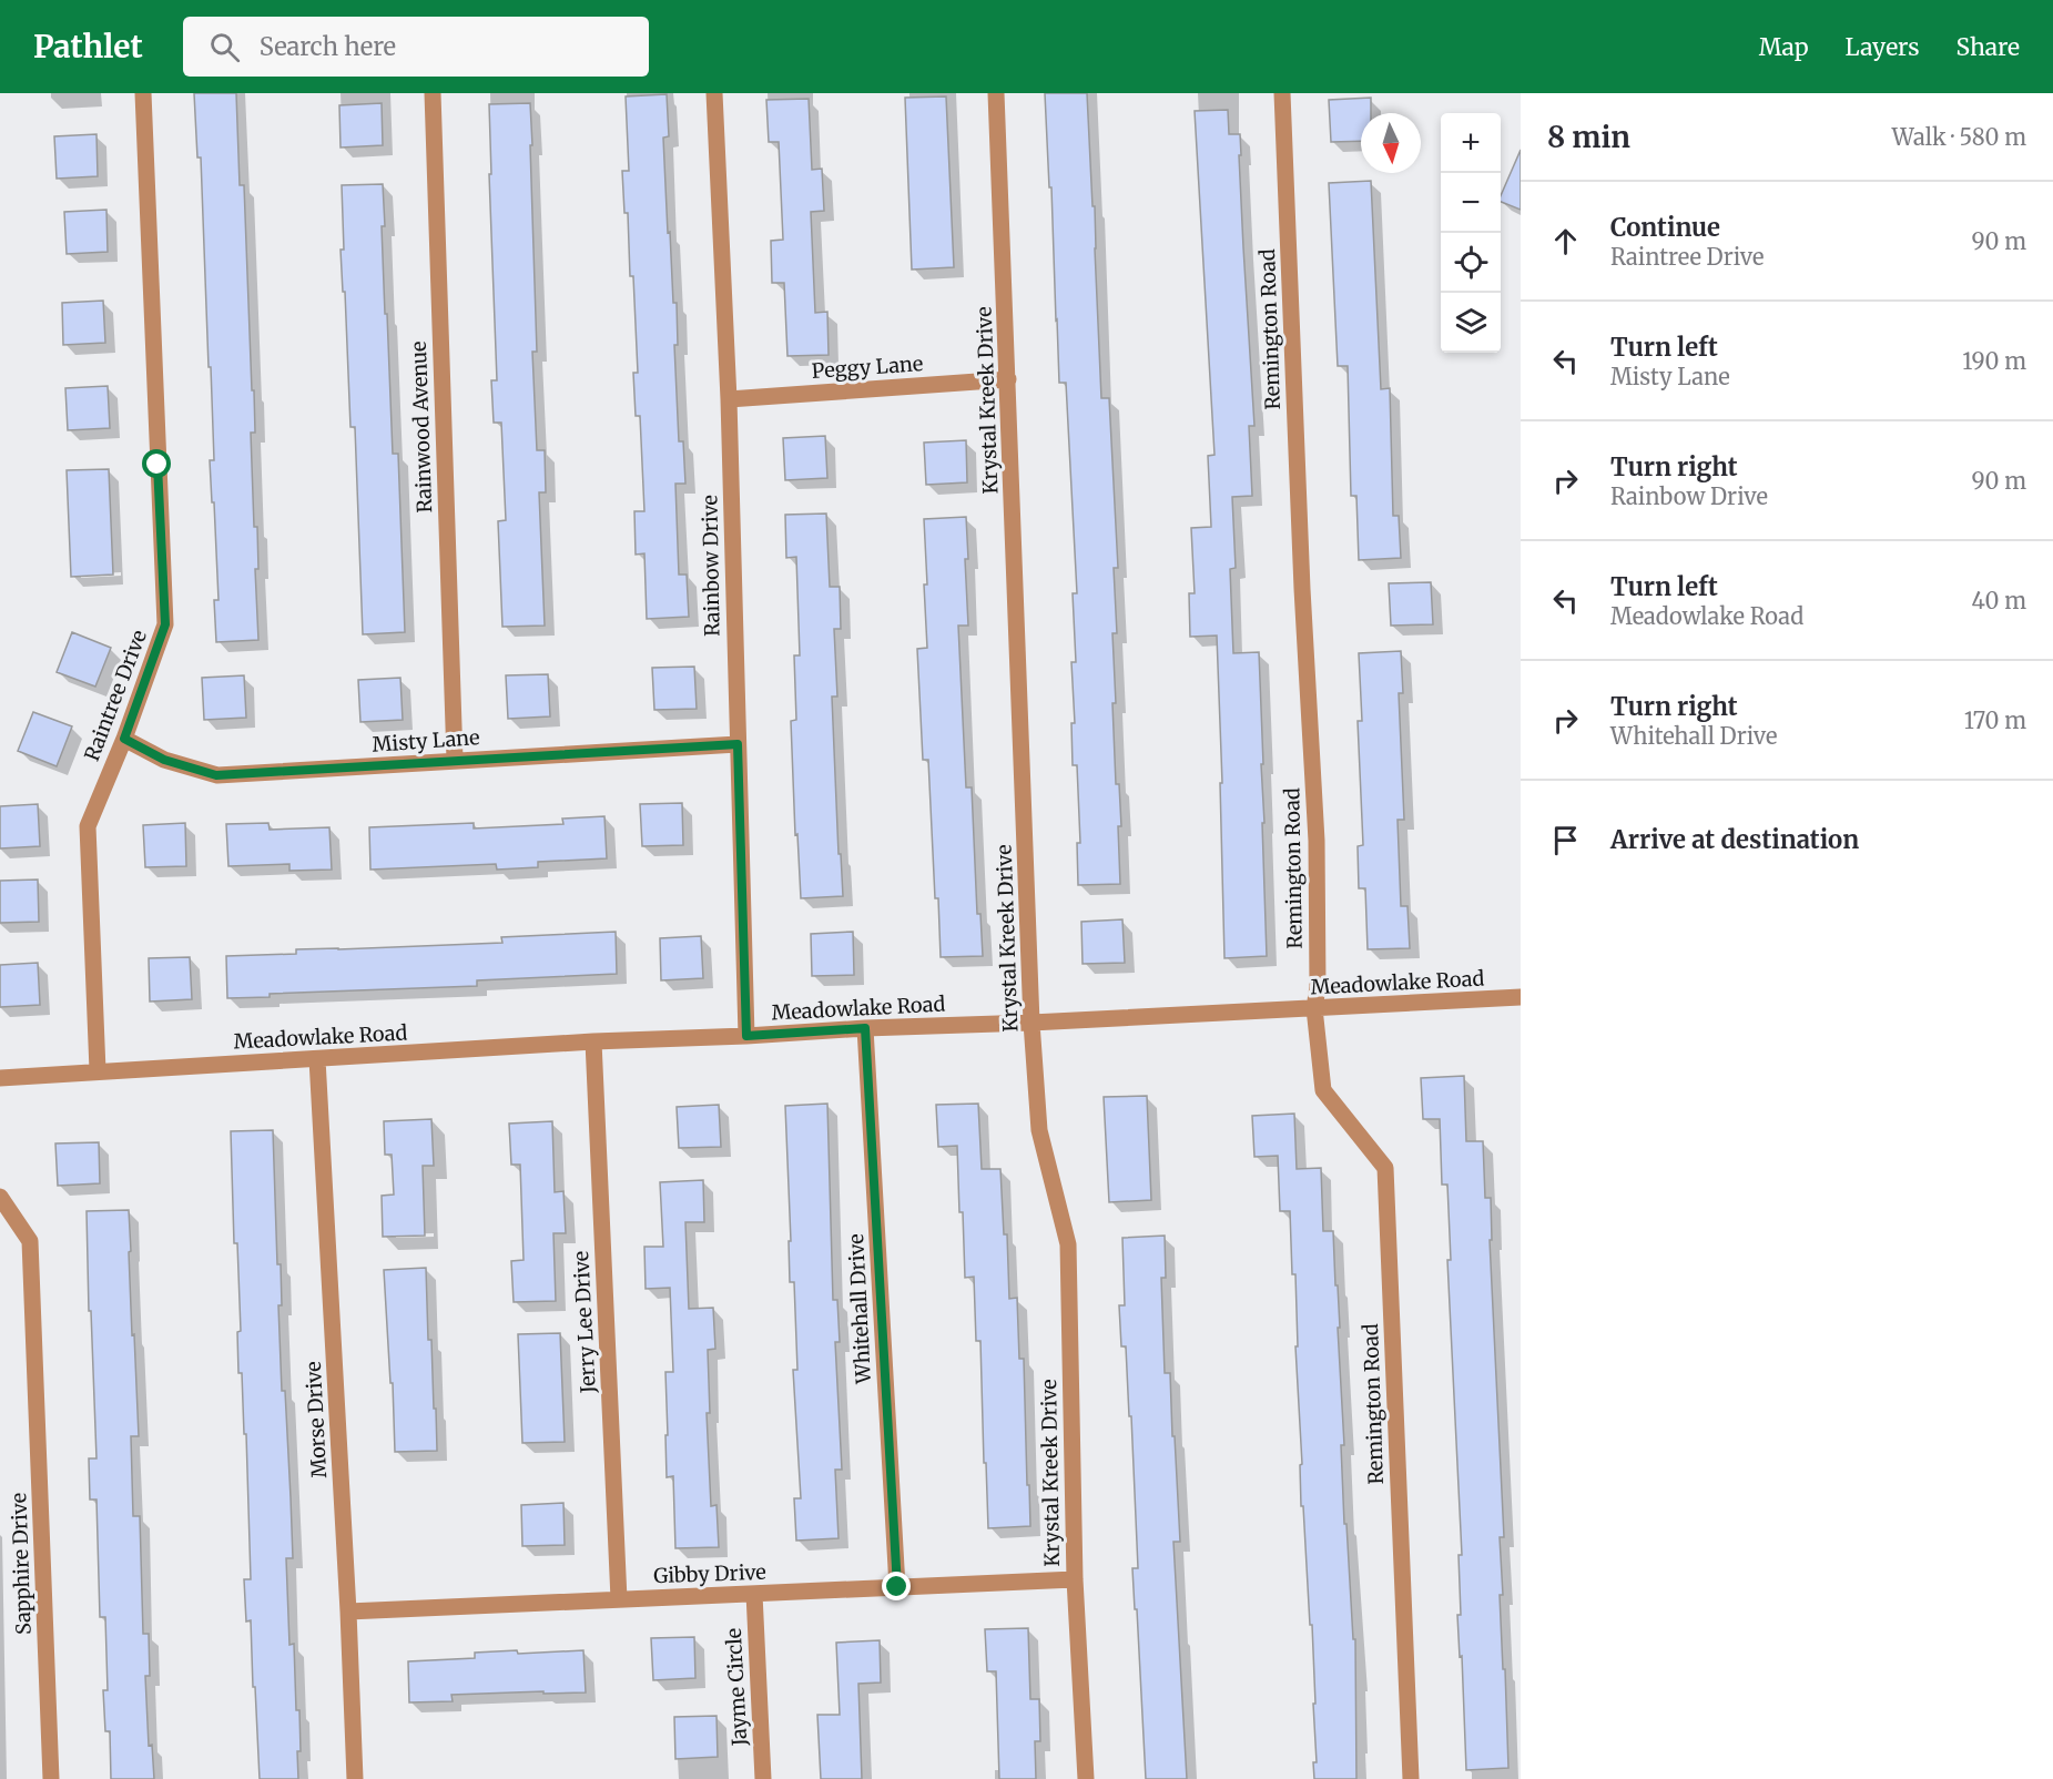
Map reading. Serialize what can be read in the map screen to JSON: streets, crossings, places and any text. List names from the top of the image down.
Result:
{
  "streets": {
    "street": [
      "Remington Road",
      "Peggy Lane",
      "Krystal Kreek Drive",
      "Rainwood Avenue",
      "Rainbow Drive",
      "Raintree Drive",
      "Misty Lane",
      "Meadowlake Road",
      "Whitehall Drive",
      "Jerry Lee Drive",
      "Morse Drive",
      "Sapphire Drive",
      "Gibby Drive",
      "Jayme Circle"
    ]
  },
  "crossings": [
    ["Remington Road", "Meadowlake Road"],
    ["Peggy Lane", "Krystal Kreek Drive"],
    ["Peggy Lane", "Rainbow Drive"],
    ["Krystal Kreek Drive", "Meadowlake Road"],
    ["Krystal Kreek Drive", "Gibby Drive"],
    ["Rainwood Avenue", "Misty Lane"],
    ["Rainbow Drive", "Misty Lane"],
    ["Rainbow Drive", "Meadowlake Road"],
    ["Raintree Drive", "Misty Lane"],
    ["Raintree Drive", "Meadowlake Road"],
    ["Meadowlake Road", "Whitehall Drive"],
    ["Meadowlake Road", "Jerry Lee Drive"],
    ["Meadowlake Road", "Morse Drive"],
    ["Whitehall Drive", "Gibby Drive"],
    ["Jerry Lee Drive", "Gibby Drive"],
    ["Morse Drive", "Gibby Drive"],
    ["Gibby Drive", "Jayme Circle"]
  ],
  "north": "bottom",
  "page": {
    "header": "Pathlet",
    "search": "Search here",
    "nav": ["Map", "Layers", "Share"],
    "heading": ["8 min", "Walk · 580 m"],
    "map_buttons": ["+", "−"],
    "list": [
      ["Continue", "Raintree Drive", "90 m"],
      ["Turn left", "Misty Lane", "190 m"],
      ["Turn right", "Rainbow Drive", "90 m"],
      ["Turn left", "Meadowlake Road", "40 m"],
      ["Turn right", "Whitehall Drive", "170 m"],
      "Arrive at destination"
    ]
  }
}
